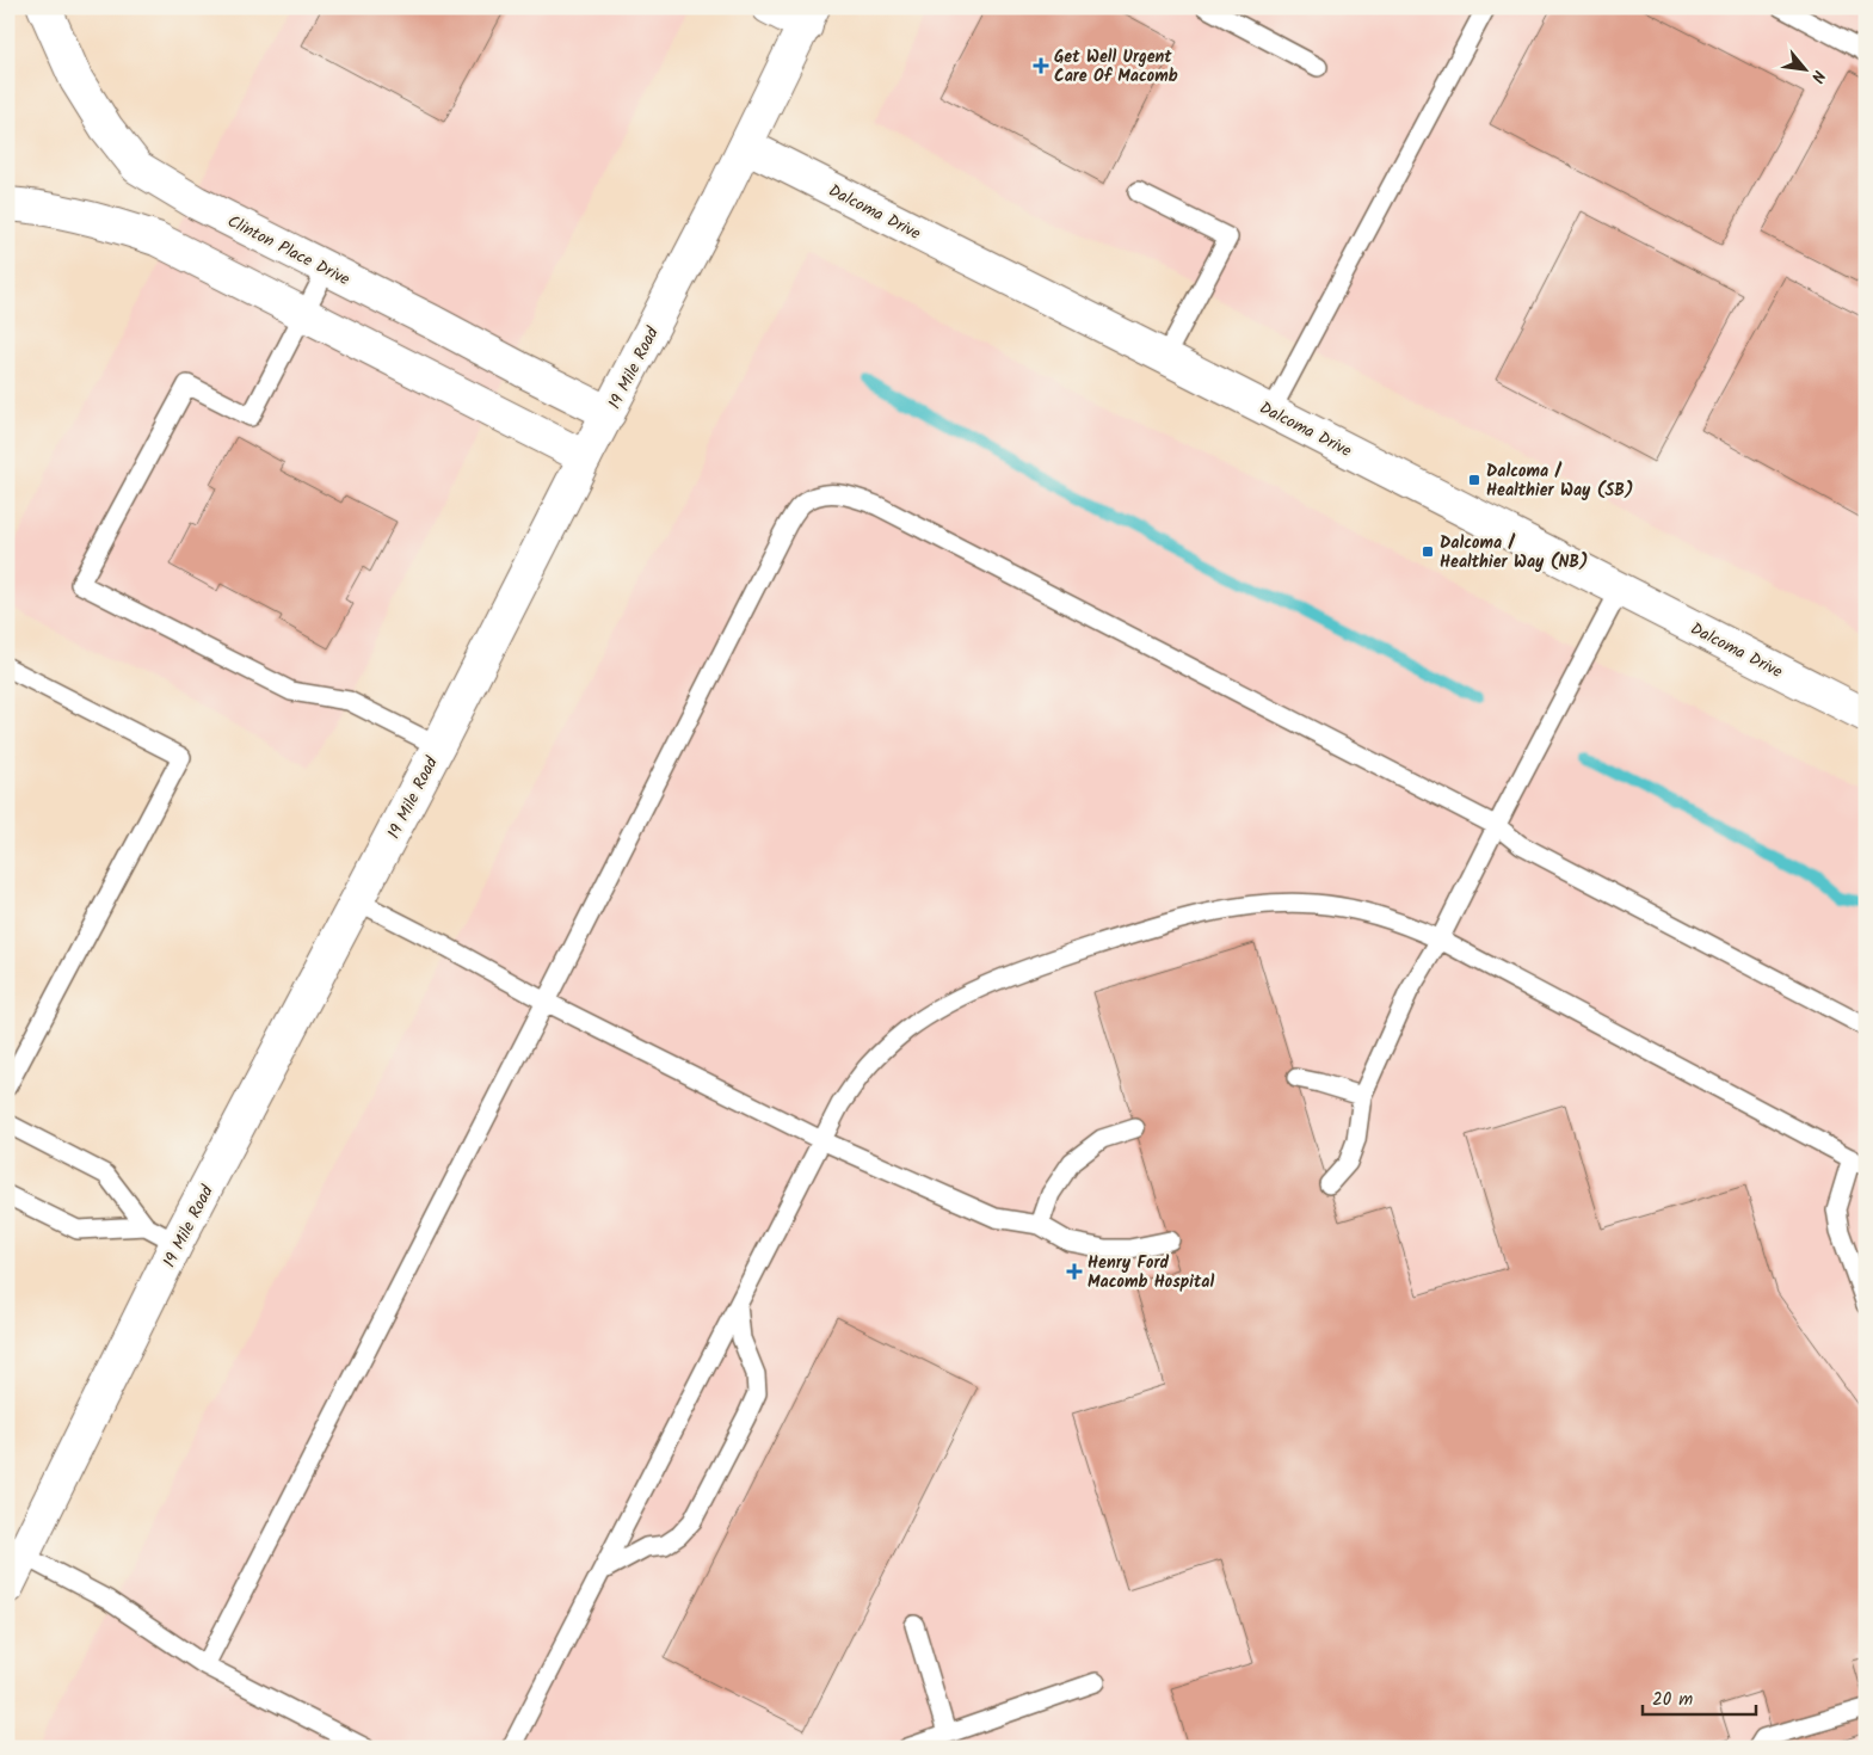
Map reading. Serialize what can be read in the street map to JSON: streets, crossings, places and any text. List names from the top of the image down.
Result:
{
  "streets": {
    "street": ["Dalcoma Drive", "Clinton Place Drive", "19 Mile Road"]
  },
  "crossings": [
    ["Dalcoma Drive", "19 Mile Road"],
    ["Clinton Place Drive", "19 Mile Road"]
  ],
  "places": {
    "health": ["Get Well Urgent Care Of Macomb", "Henry Ford Macomb Hospital"],
    "transit": ["Dalcoma / Healthier Way (SB)", "Dalcoma / Healthier Way (NB)"]
  },
  "scale_bar": "20 m",
  "north": "bottom right"
}
